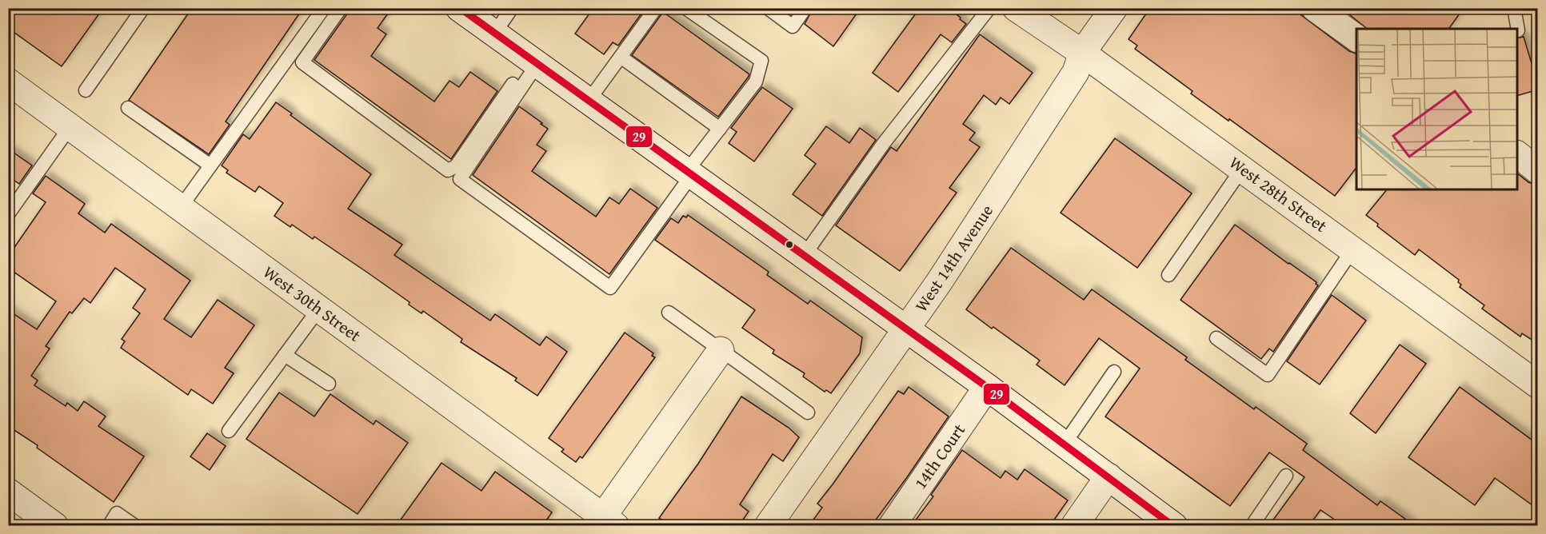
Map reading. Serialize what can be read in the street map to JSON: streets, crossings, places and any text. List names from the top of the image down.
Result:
{
  "streets": {
    "street": [
      "West 28th Street",
      "West 14th Avenue",
      "West 30th Street",
      "14th Court"
    ]
  },
  "crossings": [
    ["West 28th Street", "West 14th Avenue"]
  ],
  "lines": ["transit line 29"]
}
